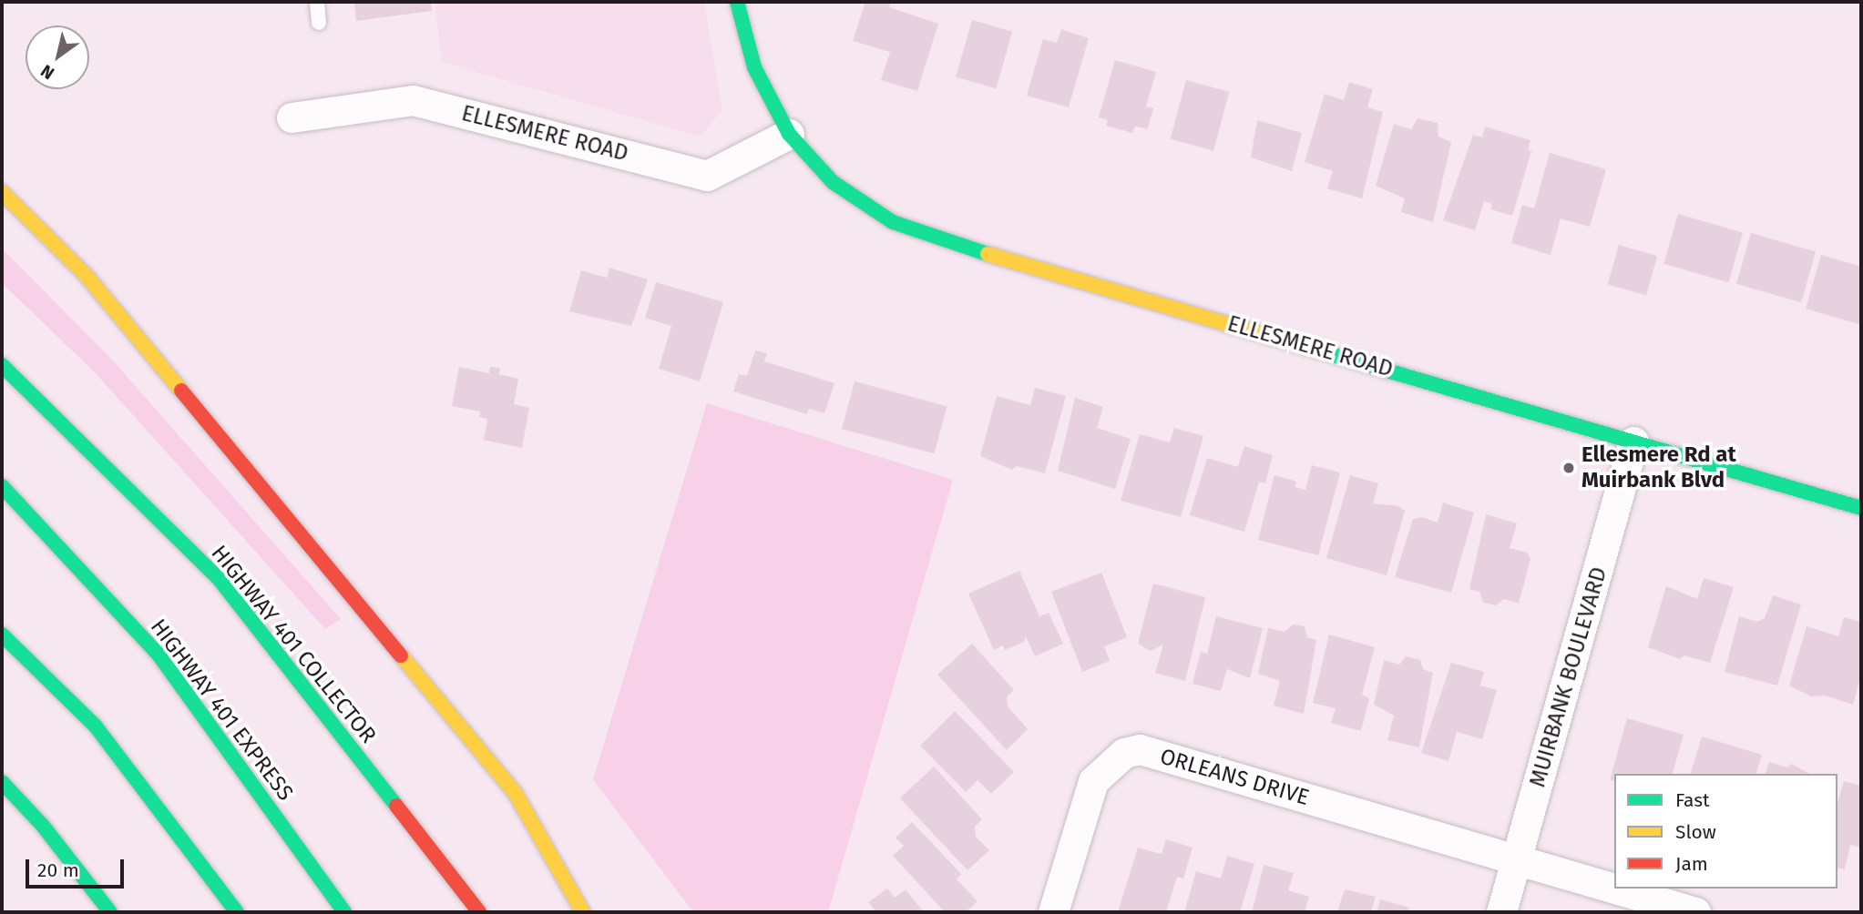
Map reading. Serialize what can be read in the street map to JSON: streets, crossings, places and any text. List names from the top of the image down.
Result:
{
  "streets": {
    "main road": ["ELLESMERE ROAD", "HIGHWAY 401 COLLECTOR", "HIGHWAY 401 EXPRESS"],
    "street": ["MUIRBANK BOULEVARD", "ORLEANS DRIVE"]
  },
  "crossings": [
    ["ELLESMERE ROAD", "MUIRBANK BOULEVARD"],
    ["MUIRBANK BOULEVARD", "ORLEANS DRIVE"]
  ],
  "places": ["Ellesmere Rd at Muirbank Blvd"],
  "legend": ["Fast", "Slow", "Jam"],
  "scale_bar": "20 m",
  "north": "bottom left"
}
